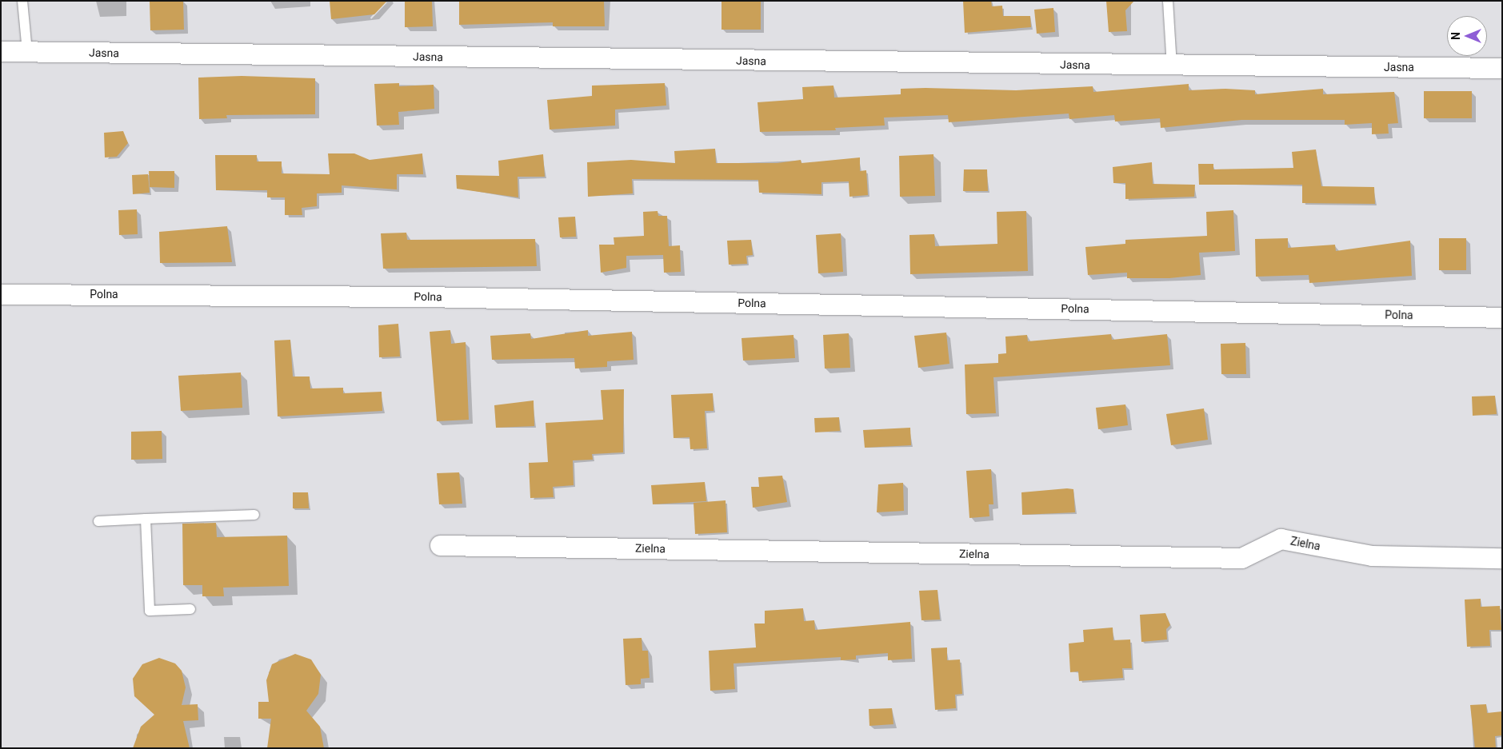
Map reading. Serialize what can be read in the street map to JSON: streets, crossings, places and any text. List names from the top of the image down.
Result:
{
  "streets": {
    "street": ["Jasna", "Polna", "Zielna"]
  },
  "north": "left"
}
